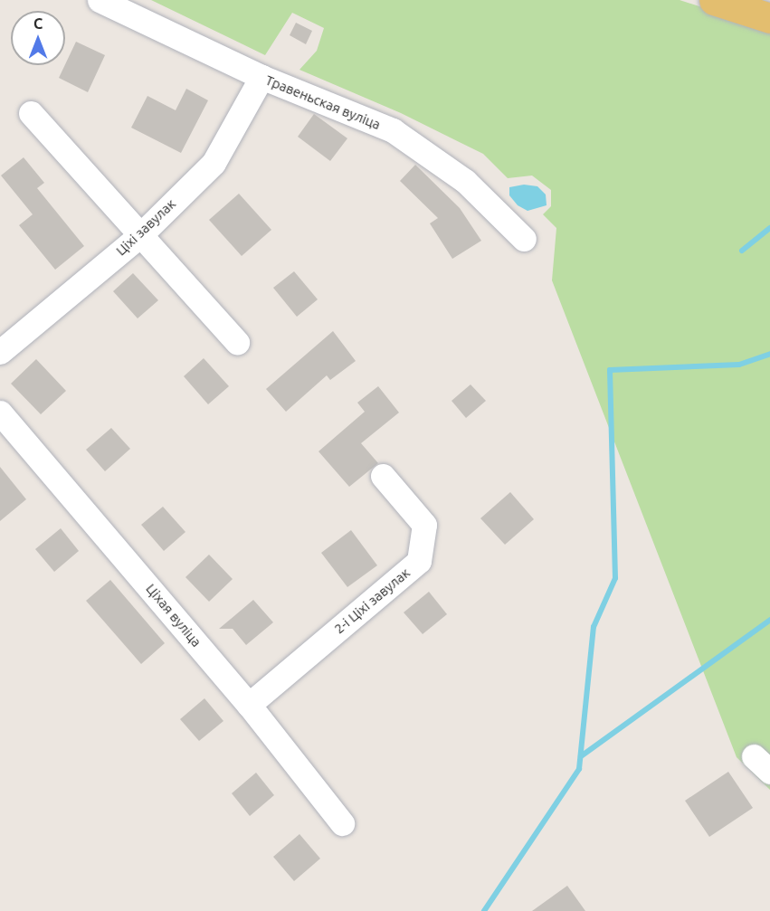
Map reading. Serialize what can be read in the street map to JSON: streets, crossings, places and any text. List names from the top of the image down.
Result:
{
  "streets": {
    "street": [
      "Травеньская вуліца",
      "Ціхі завулак",
      "2-і Ціхі завулак",
      "Ціхая вуліца"
    ]
  },
  "crossings": [
    ["Травеньская вуліца", "Ціхі завулак"],
    ["2-і Ціхі завулак", "Ціхая вуліца"]
  ],
  "north": "top"
}
